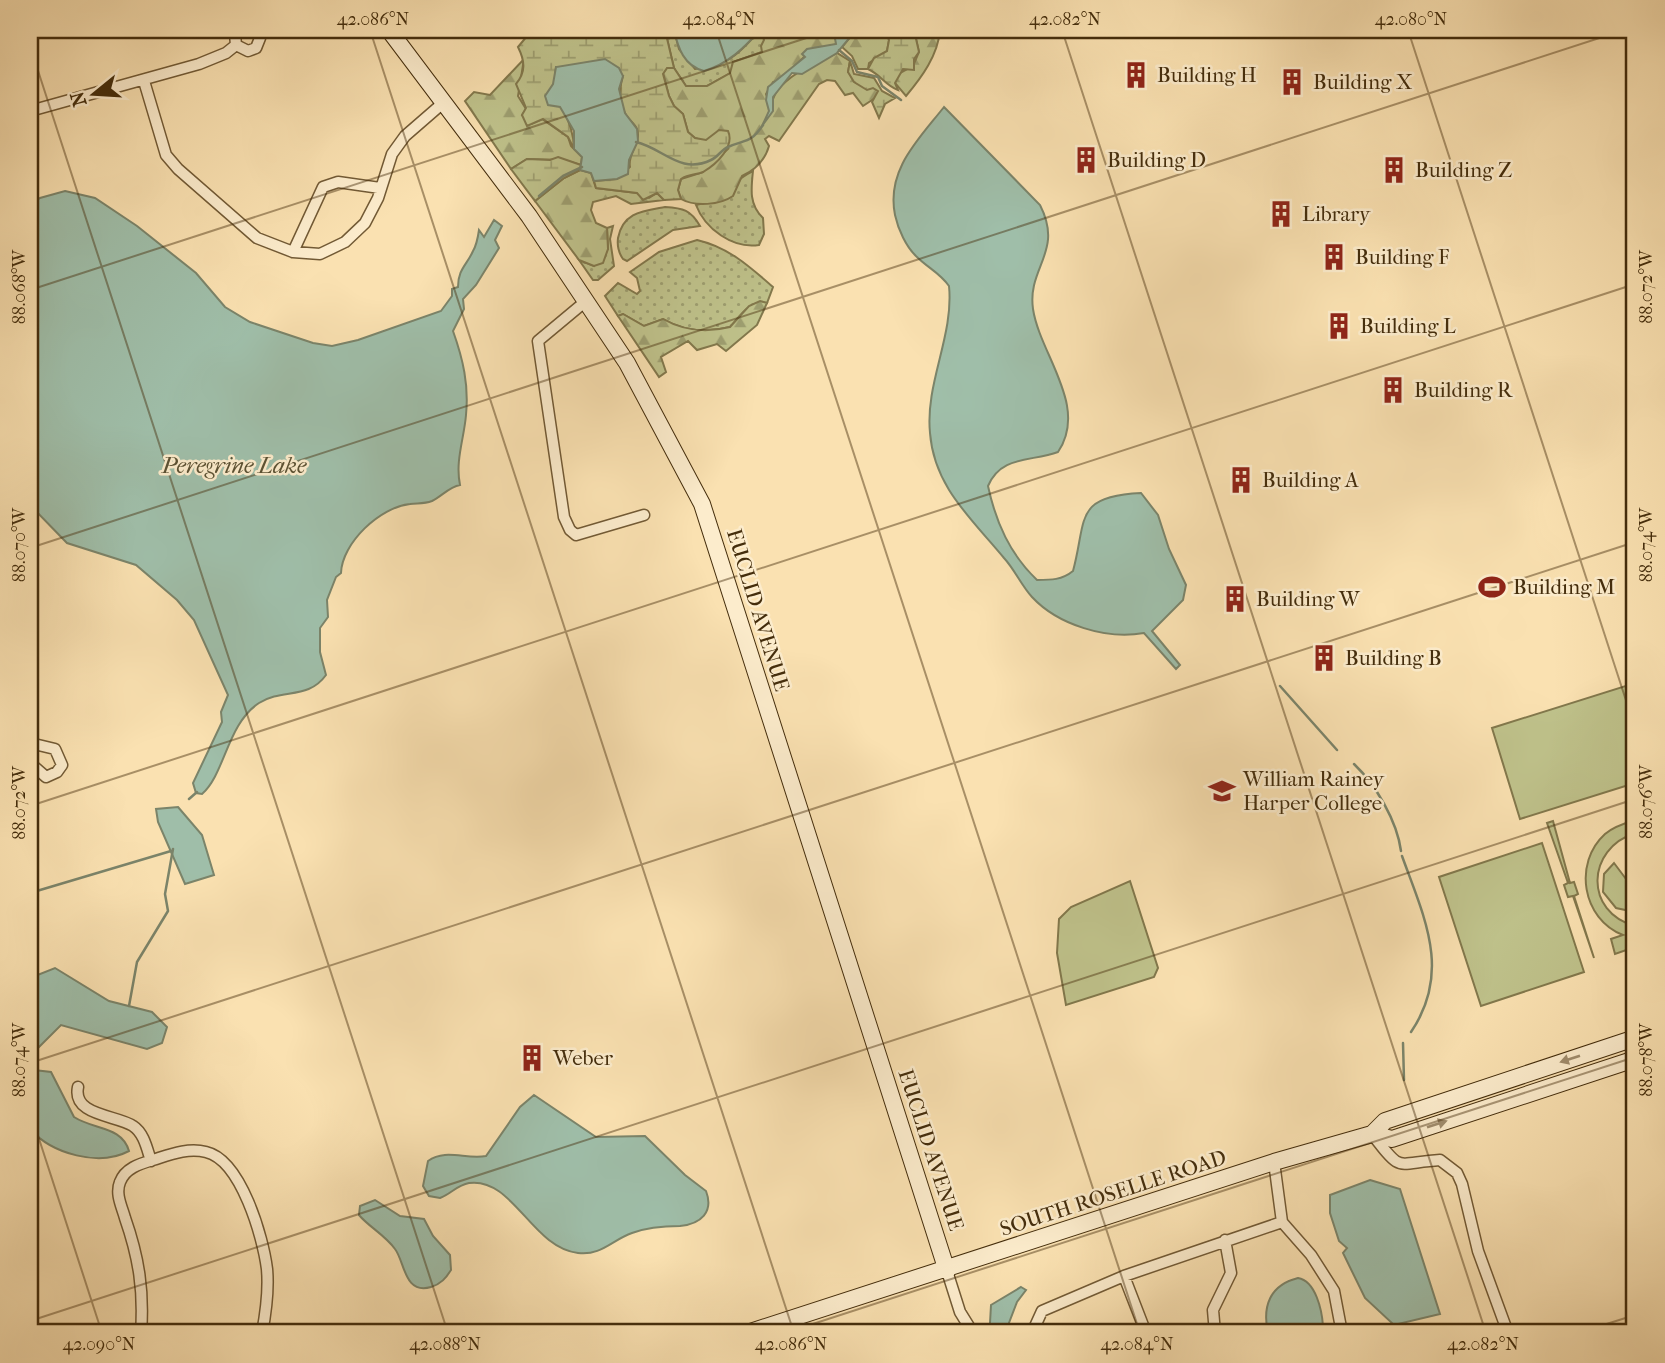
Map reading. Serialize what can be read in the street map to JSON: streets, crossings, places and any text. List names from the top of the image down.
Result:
{
  "streets": {
    "main road": ["EUCLID AVENUE", "SOUTH ROSELLE ROAD"]
  },
  "crossings": [
    ["EUCLID AVENUE", "SOUTH ROSELLE ROAD"]
  ],
  "water": ["Peregrine Lake"],
  "places": {
    "building": [
      "Building H",
      "Building X",
      "Building D",
      "Building Z",
      "Library",
      "Building F",
      "Building L",
      "Building R",
      "Building A",
      "Building W",
      "Building B",
      "Weber"
    ],
    "sports": ["Building M"],
    "school or university": ["William Rainey Harper College"]
  },
  "north": "left",
  "coordinates": [
    "42.086°N",
    "42.084°N",
    "42.082°N",
    "42.080°N",
    "88.072°W",
    "88.068°W",
    "88.074°W",
    "88.070°W",
    "88.076°W",
    "88.078°W",
    "42.090°N",
    "42.088°N"
  ]
}
